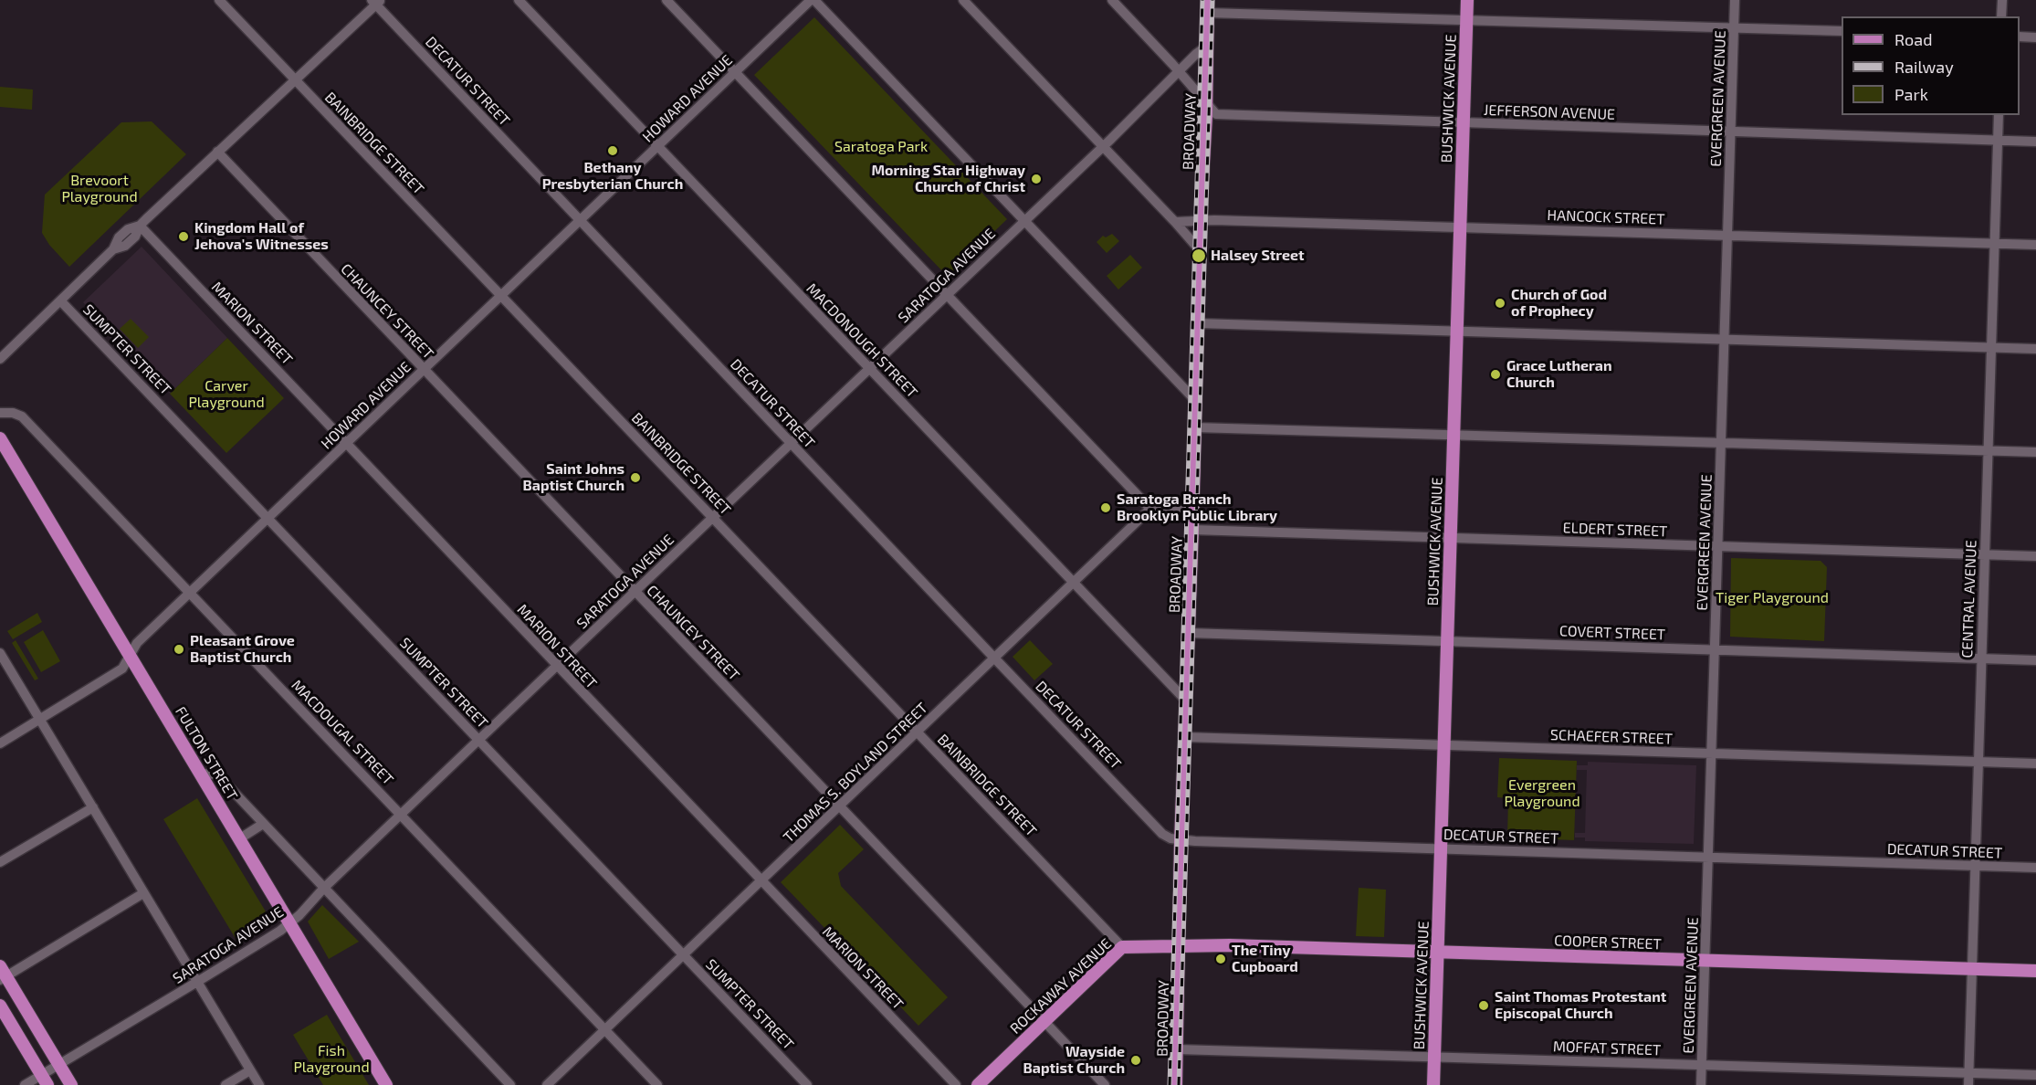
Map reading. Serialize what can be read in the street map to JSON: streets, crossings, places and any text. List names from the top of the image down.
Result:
{
  "streets": {
    "main road": [
      "BUSHWICK AVENUE",
      "BROADWAY",
      "FULTON STREET",
      "COOPER STREET",
      "ROCKAWAY AVENUE"
    ],
    "street": [
      "DECATUR STREET",
      "HOWARD AVENUE",
      "EVERGREEN AVENUE",
      "JEFFERSON AVENUE",
      "BAINBRIDGE STREET",
      "HANCOCK STREET",
      "SARATOGA AVENUE",
      "CHAUNCEY STREET",
      "MARION STREET",
      "MACDONOUGH STREET",
      "SUMPTER STREET",
      "ELDERT STREET",
      "CENTRAL AVENUE",
      "COVERT STREET",
      "MACDOUGAL STREET",
      "SCHAEFER STREET",
      "THOMAS S. BOYLAND STREET",
      "MOFFAT STREET"
    ]
  },
  "crossings": [
    ["DECATUR STREET", "HOWARD AVENUE"],
    ["DECATUR STREET", "BUSHWICK AVENUE"],
    ["DECATUR STREET", "EVERGREEN AVENUE"],
    ["DECATUR STREET", "BROADWAY"],
    ["DECATUR STREET", "SARATOGA AVENUE"],
    ["DECATUR STREET", "CENTRAL AVENUE"],
    ["DECATUR STREET", "THOMAS S. BOYLAND STREET"],
    ["HOWARD AVENUE", "BAINBRIDGE STREET"],
    ["HOWARD AVENUE", "CHAUNCEY STREET"],
    ["HOWARD AVENUE", "MARION STREET"],
    ["HOWARD AVENUE", "MACDONOUGH STREET"],
    ["HOWARD AVENUE", "SUMPTER STREET"],
    ["HOWARD AVENUE", "MACDOUGAL STREET"],
    ["HOWARD AVENUE", "FULTON STREET"],
    ["BUSHWICK AVENUE", "JEFFERSON AVENUE"],
    ["BUSHWICK AVENUE", "HANCOCK STREET"],
    ["BUSHWICK AVENUE", "ELDERT STREET"],
    ["BUSHWICK AVENUE", "COVERT STREET"],
    ["BUSHWICK AVENUE", "SCHAEFER STREET"],
    ["BUSHWICK AVENUE", "COOPER STREET"],
    ["BUSHWICK AVENUE", "MOFFAT STREET"],
    ["EVERGREEN AVENUE", "JEFFERSON AVENUE"],
    ["EVERGREEN AVENUE", "HANCOCK STREET"],
    ["EVERGREEN AVENUE", "ELDERT STREET"],
    ["EVERGREEN AVENUE", "COVERT STREET"],
    ["EVERGREEN AVENUE", "SCHAEFER STREET"],
    ["EVERGREEN AVENUE", "COOPER STREET"],
    ["EVERGREEN AVENUE", "MOFFAT STREET"],
    ["JEFFERSON AVENUE", "BROADWAY"],
    ["JEFFERSON AVENUE", "SARATOGA AVENUE"],
    ["JEFFERSON AVENUE", "CENTRAL AVENUE"],
    ["BROADWAY", "HANCOCK STREET"],
    ["BROADWAY", "SARATOGA AVENUE"],
    ["BROADWAY", "MACDONOUGH STREET"],
    ["BROADWAY", "ELDERT STREET"],
    ["BROADWAY", "COVERT STREET"],
    ["BROADWAY", "SCHAEFER STREET"],
    ["BROADWAY", "COOPER STREET"],
    ["BROADWAY", "ROCKAWAY AVENUE"],
    ["BROADWAY", "MOFFAT STREET"],
    ["BAINBRIDGE STREET", "SARATOGA AVENUE"],
    ["BAINBRIDGE STREET", "THOMAS S. BOYLAND STREET"],
    ["BAINBRIDGE STREET", "ROCKAWAY AVENUE"],
    ["HANCOCK STREET", "CENTRAL AVENUE"],
    ["SARATOGA AVENUE", "CHAUNCEY STREET"],
    ["SARATOGA AVENUE", "MARION STREET"],
    ["SARATOGA AVENUE", "MACDONOUGH STREET"],
    ["SARATOGA AVENUE", "SUMPTER STREET"],
    ["SARATOGA AVENUE", "MACDOUGAL STREET"],
    ["SARATOGA AVENUE", "FULTON STREET"],
    ["CHAUNCEY STREET", "THOMAS S. BOYLAND STREET"],
    ["CHAUNCEY STREET", "ROCKAWAY AVENUE"],
    ["MARION STREET", "THOMAS S. BOYLAND STREET"],
    ["MACDONOUGH STREET", "THOMAS S. BOYLAND STREET"],
    ["SUMPTER STREET", "THOMAS S. BOYLAND STREET"],
    ["ELDERT STREET", "CENTRAL AVENUE"],
    ["CENTRAL AVENUE", "COVERT STREET"],
    ["CENTRAL AVENUE", "SCHAEFER STREET"],
    ["CENTRAL AVENUE", "COOPER STREET"],
    ["CENTRAL AVENUE", "MOFFAT STREET"],
    ["MACDOUGAL STREET", "THOMAS S. BOYLAND STREET"],
    ["COOPER STREET", "ROCKAWAY AVENUE"]
  ],
  "parks": [
    "Saratoga Park",
    "Brevoort Playground",
    "Carver Playground",
    "Tiger Playground",
    "Evergreen Playground",
    "Fish Playground"
  ],
  "places": [
    "Bethany Presbyterian Church",
    "Morning Star Highway Church of Christ",
    "Kingdom Hall of Jehova's Witnesses",
    "Halsey Street",
    "Church of God of Prophecy",
    "Grace Lutheran Church",
    "Saint Johns Baptist Church",
    "Saratoga Branch Brooklyn Public Library",
    "Pleasant Grove Baptist Church",
    "The Tiny Cupboard",
    "Saint Thomas Protestant Episcopal Church",
    "Wayside Baptist Church"
  ],
  "legend": ["Road", "Railway", "Park"]
}
